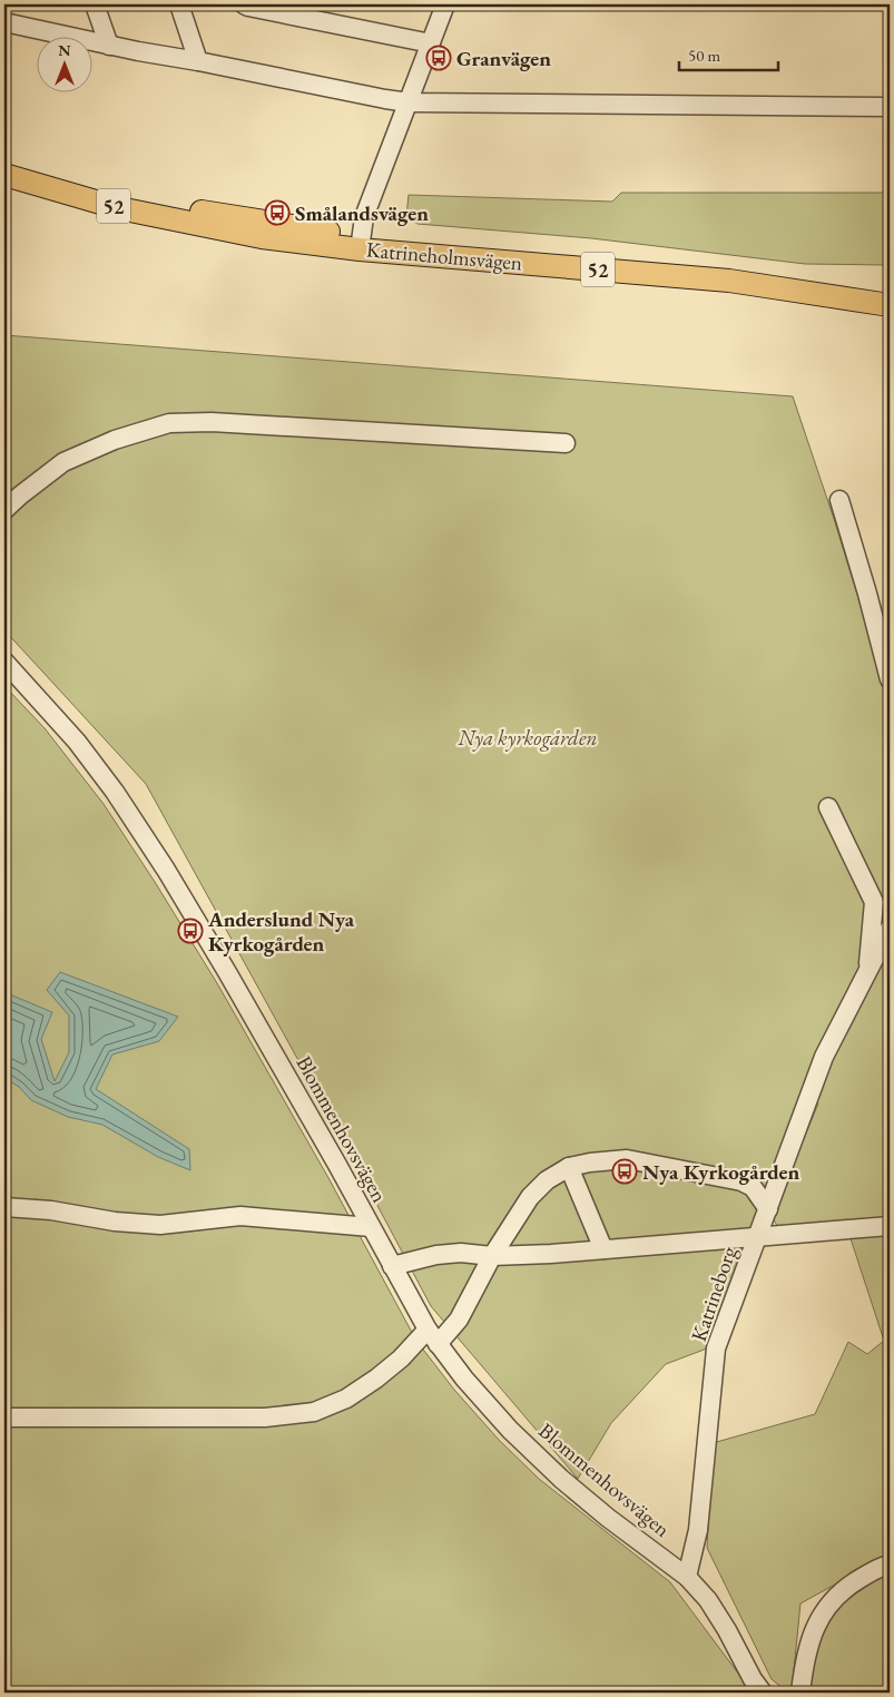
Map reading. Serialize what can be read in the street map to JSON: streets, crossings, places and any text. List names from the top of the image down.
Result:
{
  "streets": {
    "main road": ["52", "Katrineholmsvägen"],
    "street": ["Blommenhovsvägen", "Katrineborg"]
  },
  "crossings": [
    ["Blommenhovsvägen", "Katrineborg"]
  ],
  "parks": ["Nya kyrkogården"],
  "places": {
    "bus stop": [
      "Granvägen",
      "Smålandsvägen",
      "Anderslund Nya Kyrkogården",
      "Nya Kyrkogården"
    ]
  },
  "scale_bar": "50 m",
  "north": "top"
}
